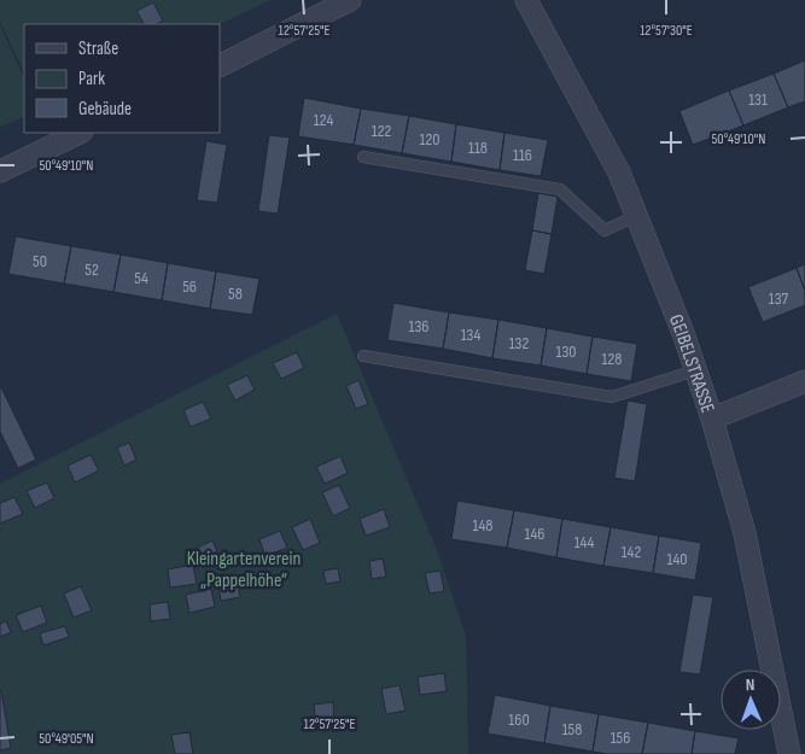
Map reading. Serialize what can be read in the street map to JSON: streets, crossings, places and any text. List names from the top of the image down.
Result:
{
  "streets": {
    "street": ["GEIBELSTRASSE"]
  },
  "parks": ["Kleingartenverein „Pappelhöhe“"],
  "house_numbers": [
    "131",
    "124",
    "122",
    "120",
    "118",
    "116",
    "50",
    "52",
    "54",
    "56",
    "58",
    "137",
    "136",
    "134",
    "132",
    "130",
    "128",
    "148",
    "146",
    "144",
    "142",
    "140",
    "160",
    "158",
    "156"
  ],
  "legend": ["Straße", "Park", "Gebäude"],
  "north": "top",
  "coordinates": [
    "12°57'25\"E",
    "12°57'30\"E",
    "50°49'10\"N",
    "50°49'05\"N"
  ]
}
